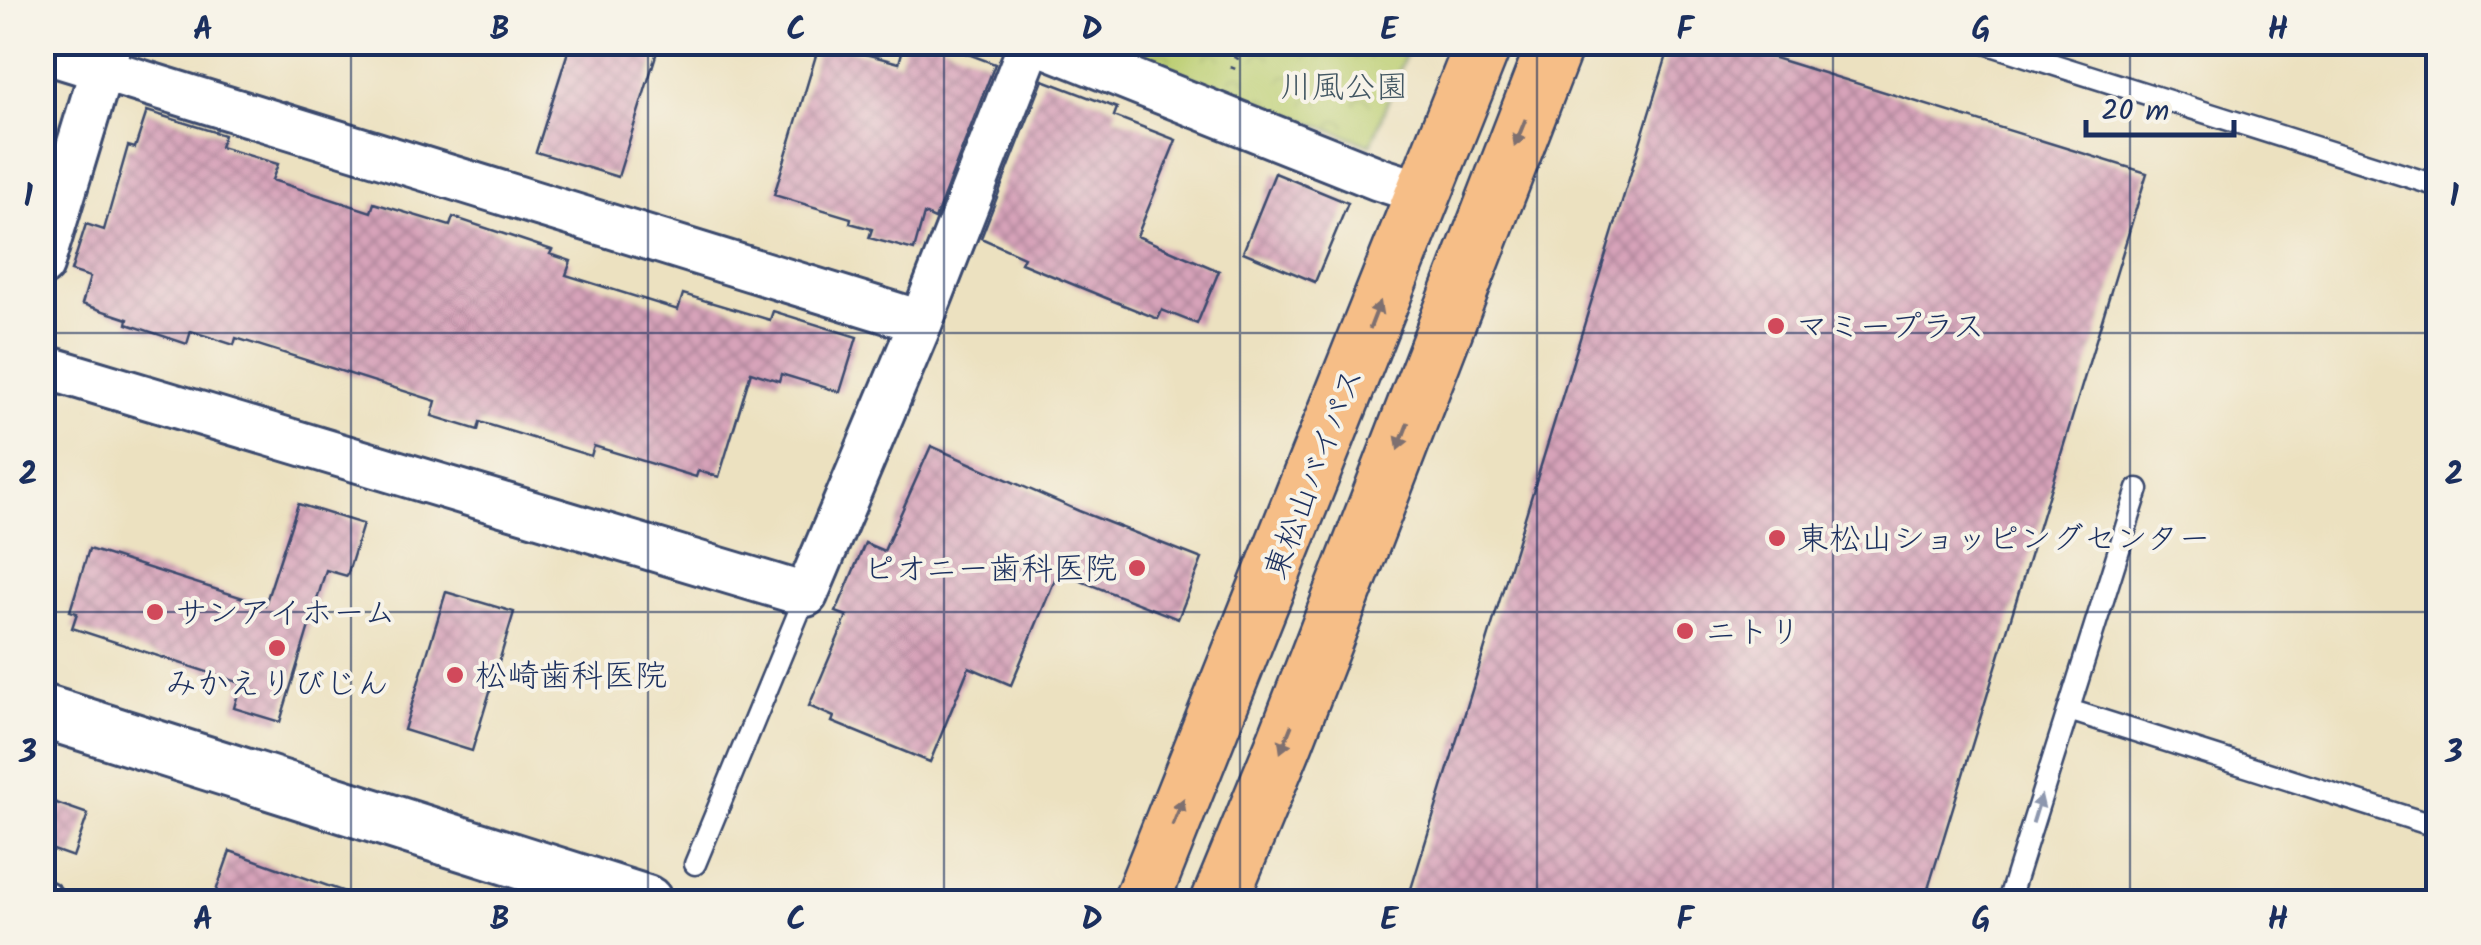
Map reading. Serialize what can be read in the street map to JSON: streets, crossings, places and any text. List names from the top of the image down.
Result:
{
  "streets": {
    "highway": ["東松山バイパス"]
  },
  "parks": ["川風公園"],
  "places": [
    "マミープラス",
    "東松山ショッピングセンター",
    "ピオニー歯科医院",
    "サンアイホーム",
    "ニトリ",
    "みかえりびじん",
    "松崎歯科医院"
  ],
  "scale_bar": "20 m",
  "grid": {
    "columns": [
      "A",
      "B",
      "C",
      "D",
      "E",
      "F",
      "G",
      "H"
    ],
    "rows": ["1", "2", "3"]
  }
}
